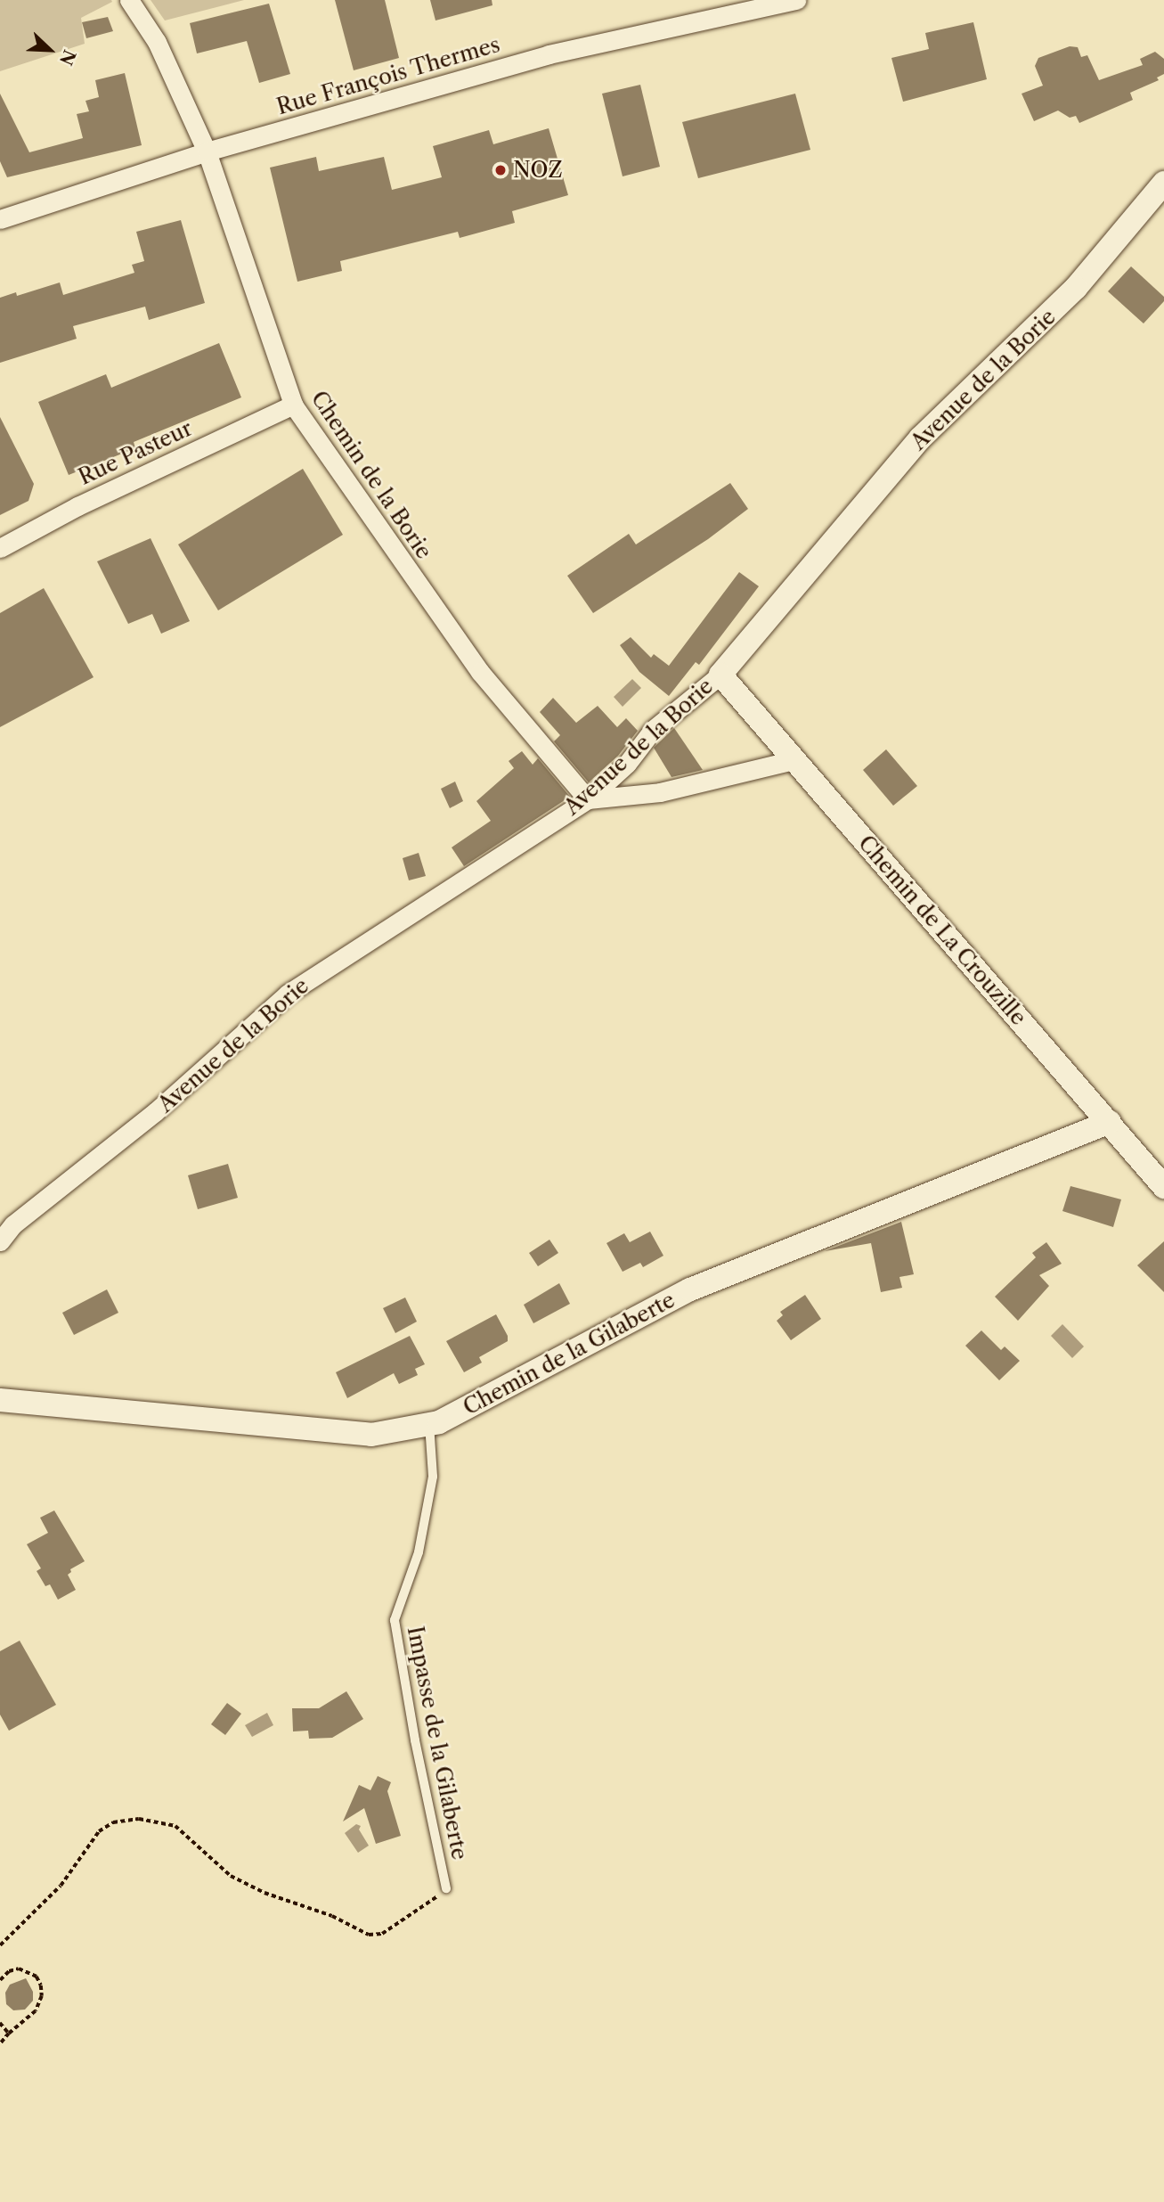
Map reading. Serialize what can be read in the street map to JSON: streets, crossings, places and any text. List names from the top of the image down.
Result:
{
  "streets": {
    "street": [
      "Rue François Thermes",
      "Avenue de la Borie",
      "Rue Pasteur",
      "Chemin de la Borie",
      "Chemin de La Crouzille",
      "Chemin de la Gilaberte"
    ],
    "lane": ["Impasse de la Gilaberte"]
  },
  "crossings": [
    ["Rue François Thermes", "Chemin de la Borie"],
    ["Avenue de la Borie", "Chemin de la Borie"],
    ["Avenue de la Borie", "Chemin de La Crouzille"],
    ["Rue Pasteur", "Chemin de la Borie"],
    ["Chemin de La Crouzille", "Chemin de la Gilaberte"],
    ["Chemin de la Gilaberte", "Impasse de la Gilaberte"]
  ],
  "places": ["NOZ"],
  "north": "bottom right"
}
